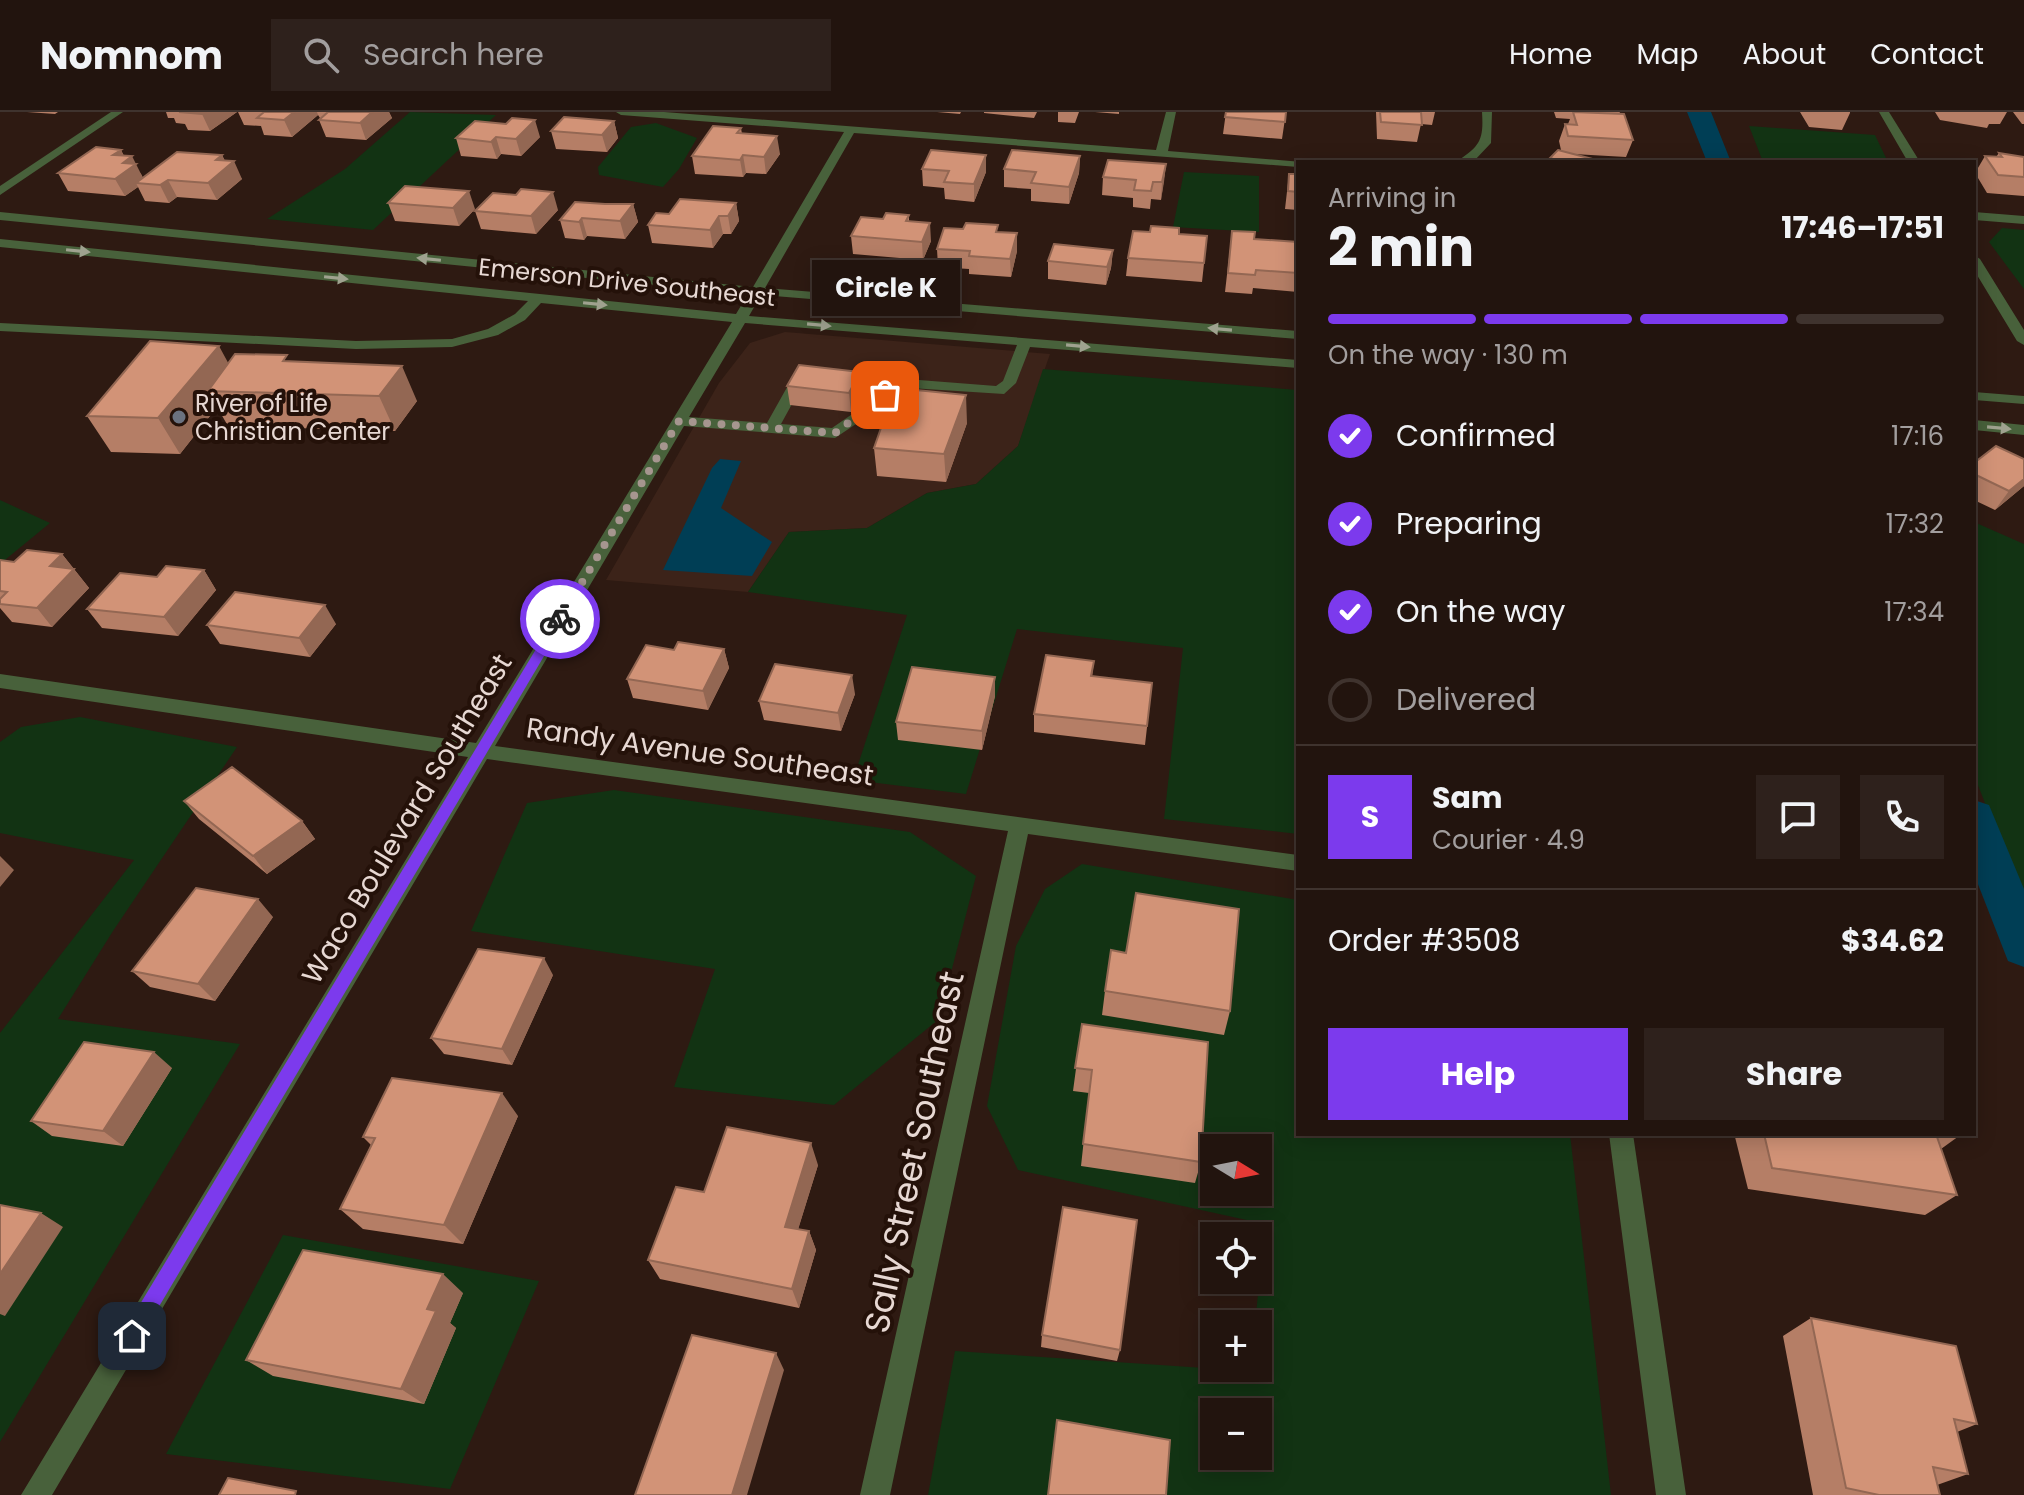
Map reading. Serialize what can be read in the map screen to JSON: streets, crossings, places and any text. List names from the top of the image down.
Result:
{
  "streets": {
    "street": [
      "Emerson Drive Southeast",
      "Randy Avenue Southeast",
      "Waco Boulevard Southeast",
      "Sally Street Southeast"
    ]
  },
  "crossings": [
    ["Emerson Drive Southeast", "Waco Boulevard Southeast"],
    ["Randy Avenue Southeast", "Waco Boulevard Southeast"],
    ["Randy Avenue Southeast", "Sally Street Southeast"]
  ],
  "places": ["Circle K", "River of Life Christian Center"],
  "north": "right",
  "page": {
    "header": "Nomnom",
    "search": "Search here",
    "nav": [
      "Home",
      "Map",
      "About",
      "Contact"
    ],
    "heading": ["2 min", "Arriving in", "17:46–17:51"],
    "panel": [
      "Sam",
      "Courier · 4.9",
      "Order #3508",
      "$34.62"
    ],
    "bubble": "Circle K",
    "bar": "On the way · 130 m",
    "list": [
      ["Confirmed", "17:16"],
      ["Preparing", "17:32"],
      ["On the way", "17:34"],
      "Delivered"
    ],
    "round": "S",
    "buttons": ["Help", "Share"],
    "map_buttons": ["+", "−"]
  }
}
